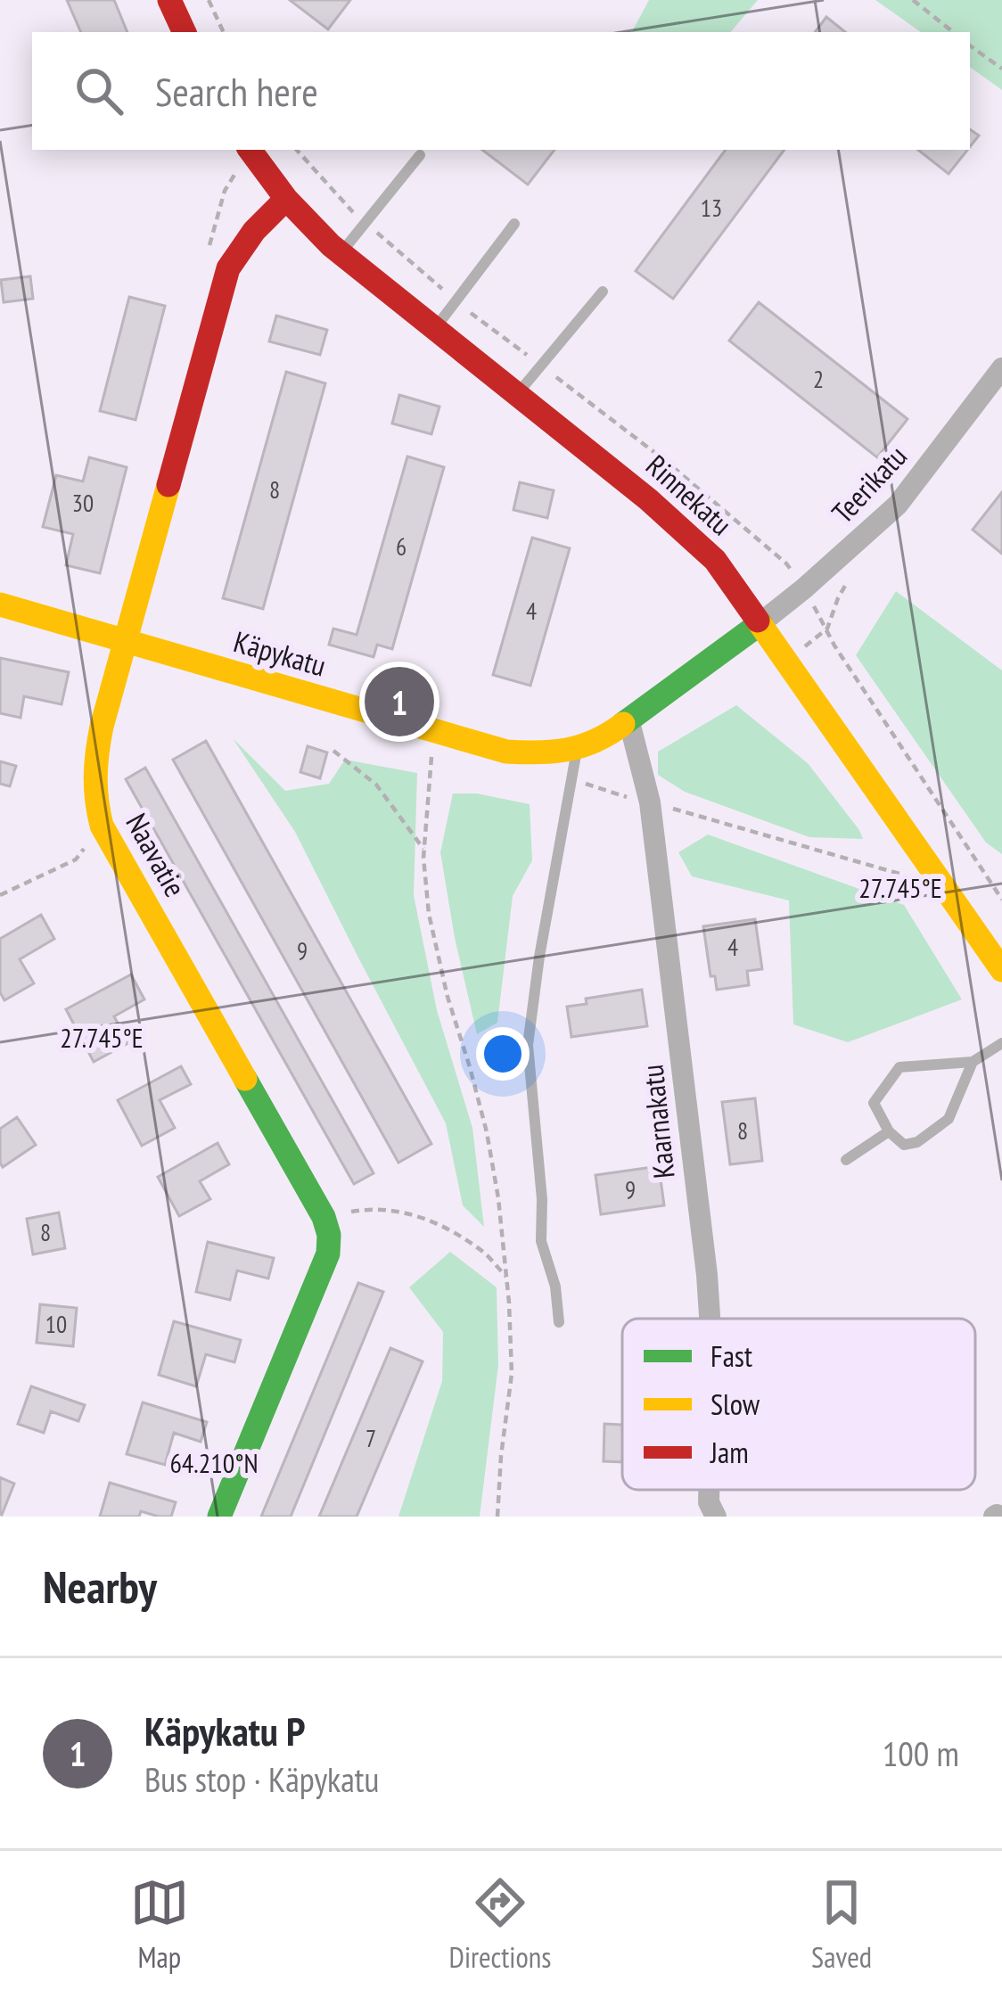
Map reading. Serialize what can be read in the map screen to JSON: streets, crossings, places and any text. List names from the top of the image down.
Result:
{
  "streets": {
    "street": [
      "Teerikatu",
      "Rinnekatu",
      "Käpykatu",
      "Naavatie",
      "Kaarnakatu"
    ]
  },
  "crossings": [
    ["Teerikatu", "Rinnekatu"],
    ["Teerikatu", "Käpykatu"],
    ["Rinnekatu", "Käpykatu"],
    ["Rinnekatu", "Naavatie"],
    ["Käpykatu", "Naavatie"],
    ["Käpykatu", "Kaarnakatu"]
  ],
  "house_numbers": [
    "13",
    "2",
    "8",
    "30",
    "6",
    "4",
    "4",
    "9",
    "8",
    "9",
    "8",
    "10",
    "7"
  ],
  "legend": ["Fast", "Slow", "Jam"],
  "page": {
    "search": "Search here",
    "pins": "1",
    "heading": "Nearby",
    "list": [
      {
        "mark": "1",
        "name": "Käpykatu P",
        "note": "Bus stop · Käpykatu",
        "value": "100 m"
      }
    ],
    "nav": ["Map", "Directions", "Saved"]
  },
  "coordinates": ["27.745°E", "64.210°N"]
}
